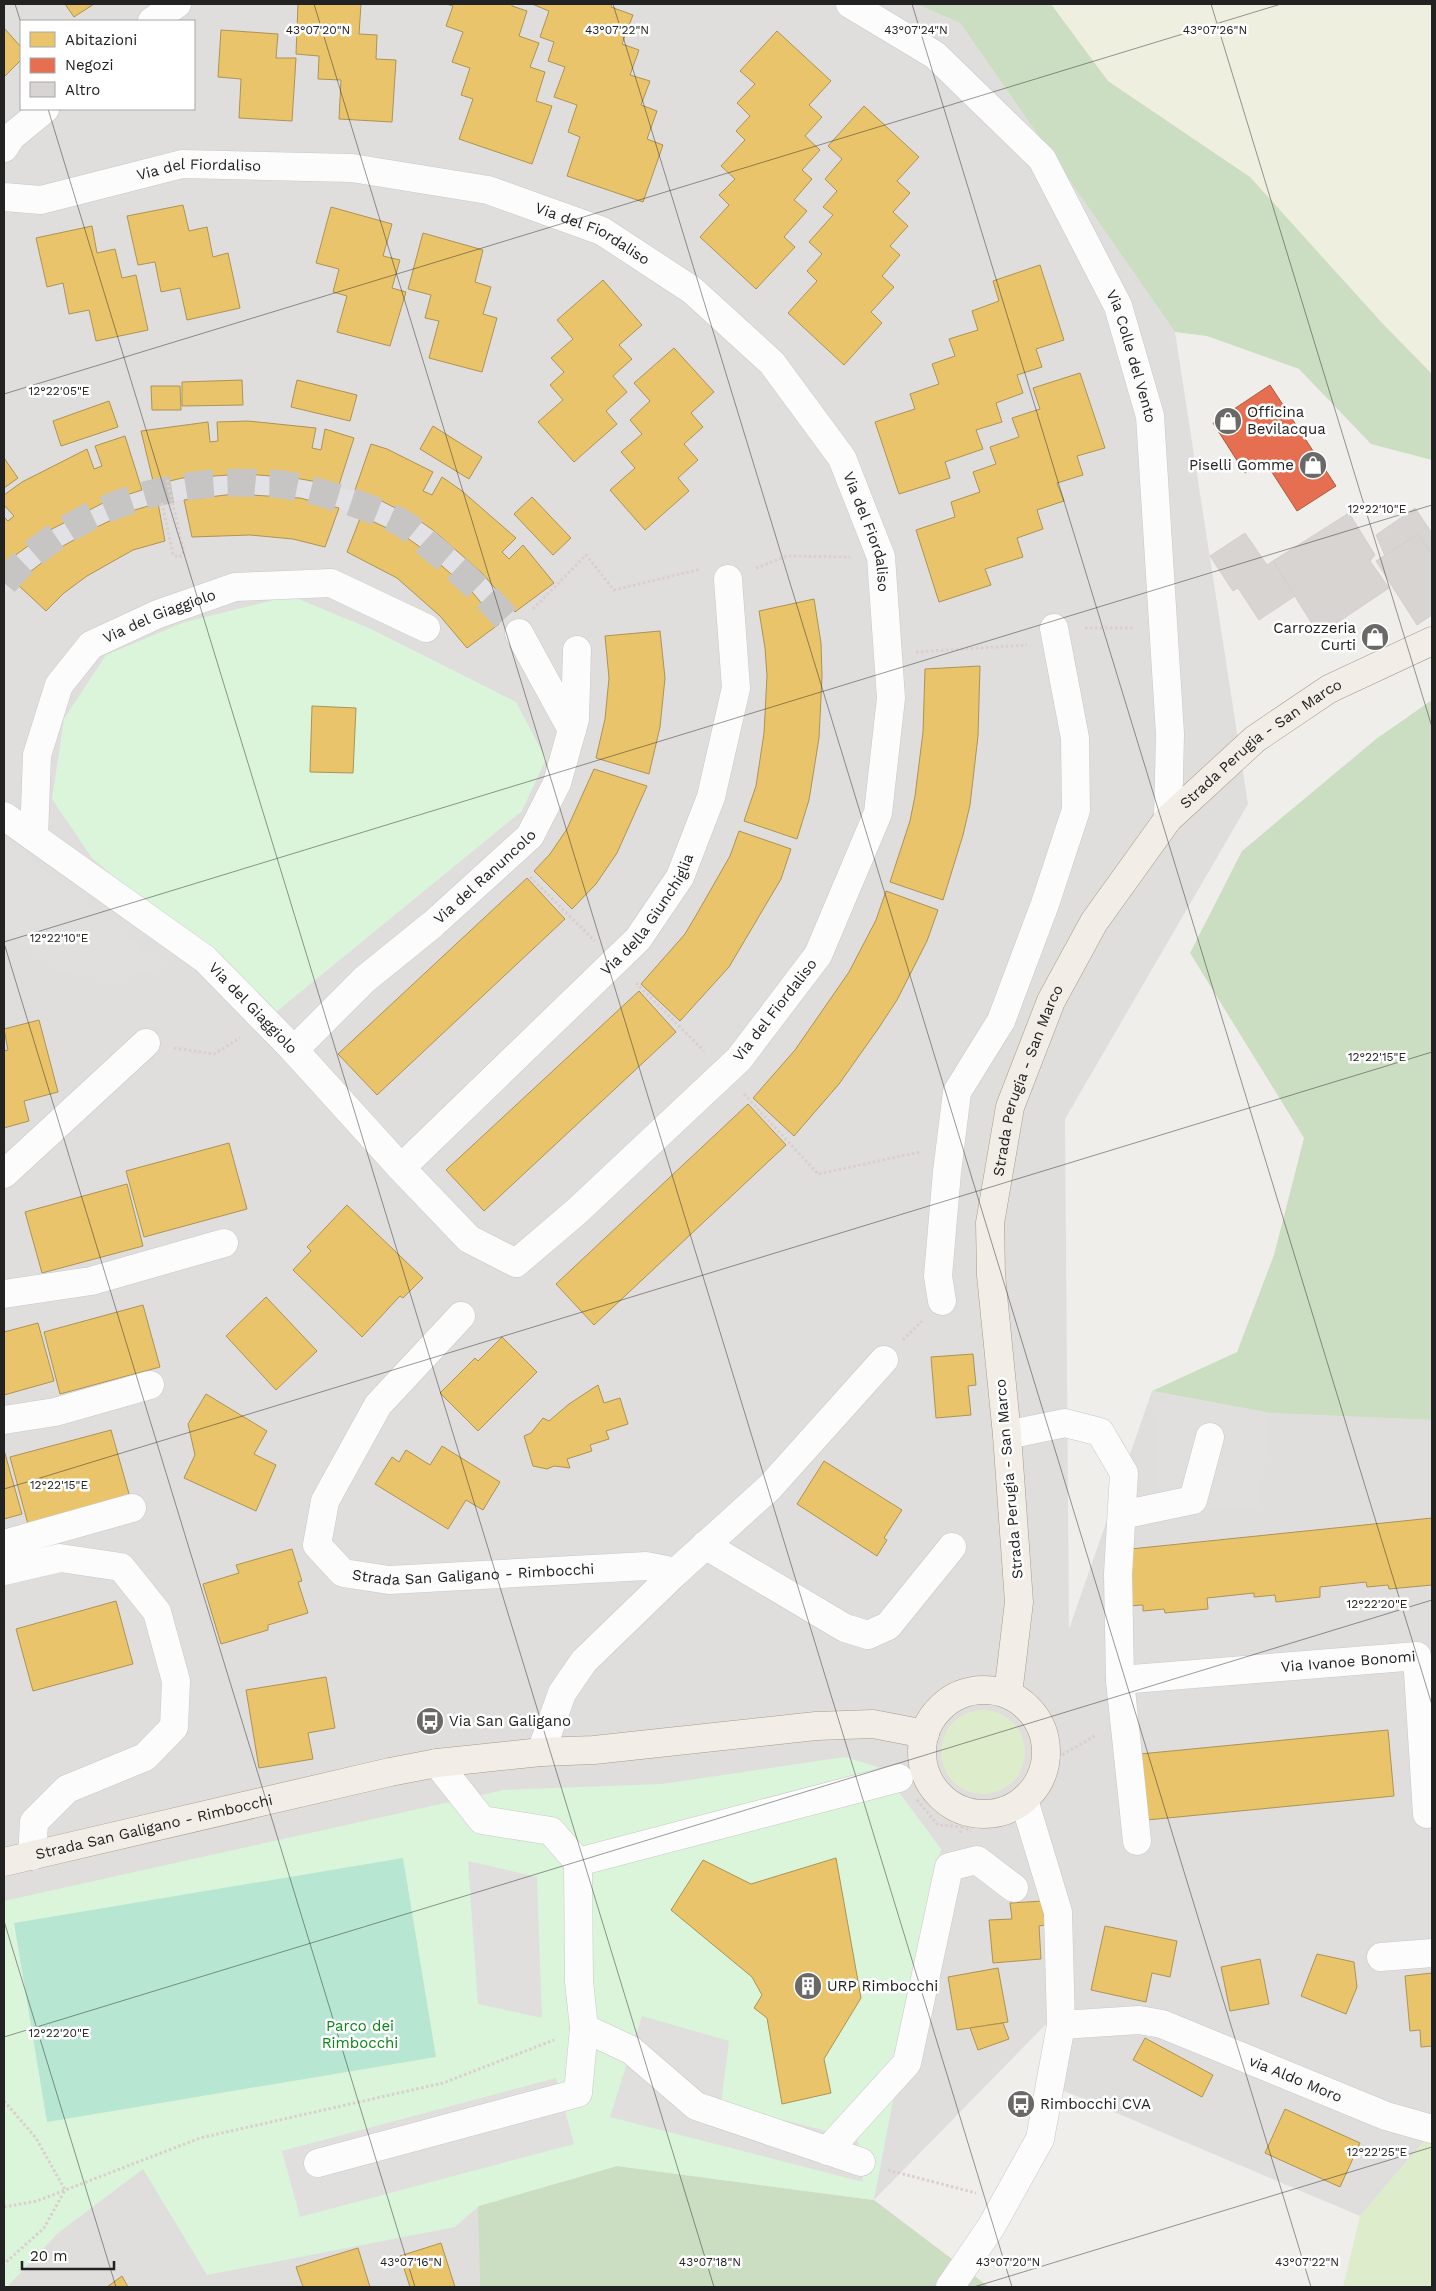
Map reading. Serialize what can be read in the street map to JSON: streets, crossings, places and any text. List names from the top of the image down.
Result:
{
  "streets": {
    "main road": ["Strada Perugia - San Marco", "Strada San Galigano - Rimbocchi"],
    "street": [
      "Via del Fiordaliso",
      "Via Colle del Vento",
      "Via del Giaggiolo",
      "Via del Ranuncolo",
      "Via della Giunchiglia",
      "Via Ivanoe Bonomi",
      "via Aldo Moro"
    ]
  },
  "crossings": [
    ["Via del Fiordaliso", "Via del Giaggiolo"],
    ["Via del Fiordaliso", "Via della Giunchiglia"],
    ["Via Colle del Vento", "Strada Perugia - San Marco"],
    ["Via del Giaggiolo", "Via del Ranuncolo"],
    ["Via del Giaggiolo", "Via della Giunchiglia"],
    ["Strada Perugia - San Marco", "Strada San Galigano - Rimbocchi"]
  ],
  "parks": ["Parco dei Rimbocchi"],
  "places": {
    "shop": ["Officina Bevilacqua", "Piselli Gomme", "Carrozzeria Curti"],
    "bus stop": ["Via San Galigano", "Rimbocchi CVA"],
    "building": ["URP Rimbocchi"]
  },
  "legend": ["Abitazioni", "Negozi", "Altro"],
  "scale_bar": "20 m",
  "coordinates": [
    "43°07'20\"N",
    "43°07'22\"N",
    "43°07'24\"N",
    "43°07'26\"N",
    "12°22'05\"E",
    "12°22'10\"E",
    "12°22'15\"E",
    "12°22'20\"E",
    "12°22'25\"E",
    "43°07'16\"N",
    "43°07'18\"N"
  ]
}
